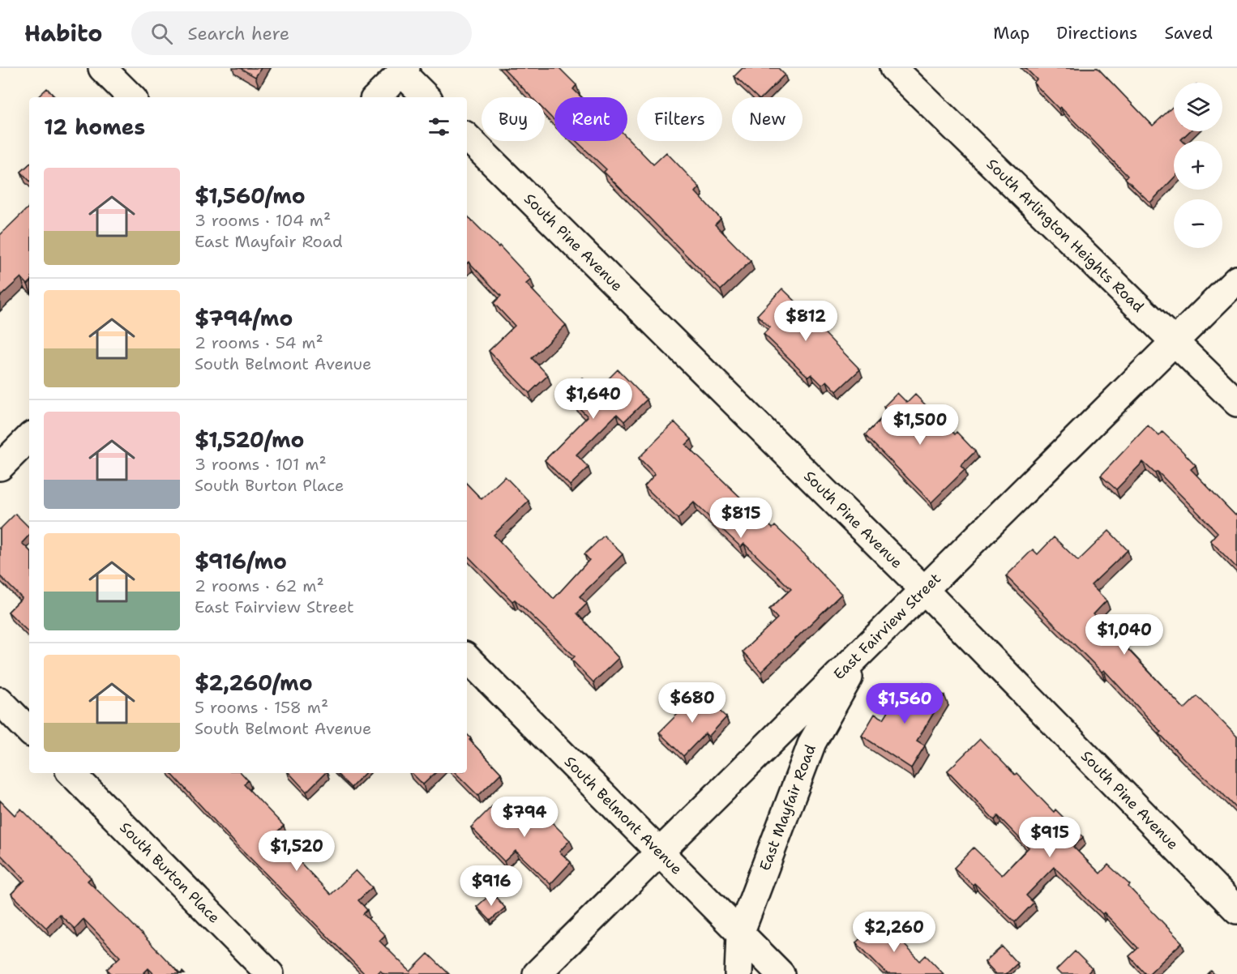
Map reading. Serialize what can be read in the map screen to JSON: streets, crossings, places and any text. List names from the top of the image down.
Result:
{
  "streets": {
    "street": [
      "South Arlington Heights Road",
      "South Pine Avenue",
      "East Fairview Street",
      "East Mayfair Road",
      "South Belmont Avenue",
      "South Burton Place"
    ]
  },
  "crossings": [
    ["South Arlington Heights Road", "East Fairview Street"],
    ["South Pine Avenue", "East Fairview Street"],
    ["East Fairview Street", "East Mayfair Road"],
    ["East Fairview Street", "South Belmont Avenue"],
    ["East Mayfair Road", "South Belmont Avenue"]
  ],
  "page": {
    "header": "Habito",
    "search": "Search here",
    "nav": ["Map", "Directions", "Saved"],
    "map_buttons": ["+", "−"],
    "chip": [
      "Buy",
      "Rent",
      "Filters",
      "New"
    ],
    "heading": "12 homes",
    "list": [
      {
        "name": "$1,560/mo",
        "note": "3 rooms · 104 m² · East Mayfair Road"
      },
      {
        "name": "$794/mo",
        "note": "2 rooms · 54 m² · South Belmont Avenue"
      },
      {
        "name": "$1,520/mo",
        "note": "3 rooms · 101 m² · South Burton Place"
      },
      {
        "name": "$916/mo",
        "note": "2 rooms · 62 m² · East Fairview Street"
      },
      {
        "name": "$2,260/mo",
        "note": "5 rooms · 158 m² · South Belmont Avenue"
      }
    ],
    "price": [
      "$812",
      "$1,640",
      "$1,500",
      "$815",
      "$1,040",
      "$680",
      "$1,560",
      "$794",
      "$915",
      "$1,520",
      "$916",
      "$2,260"
    ]
  }
}
